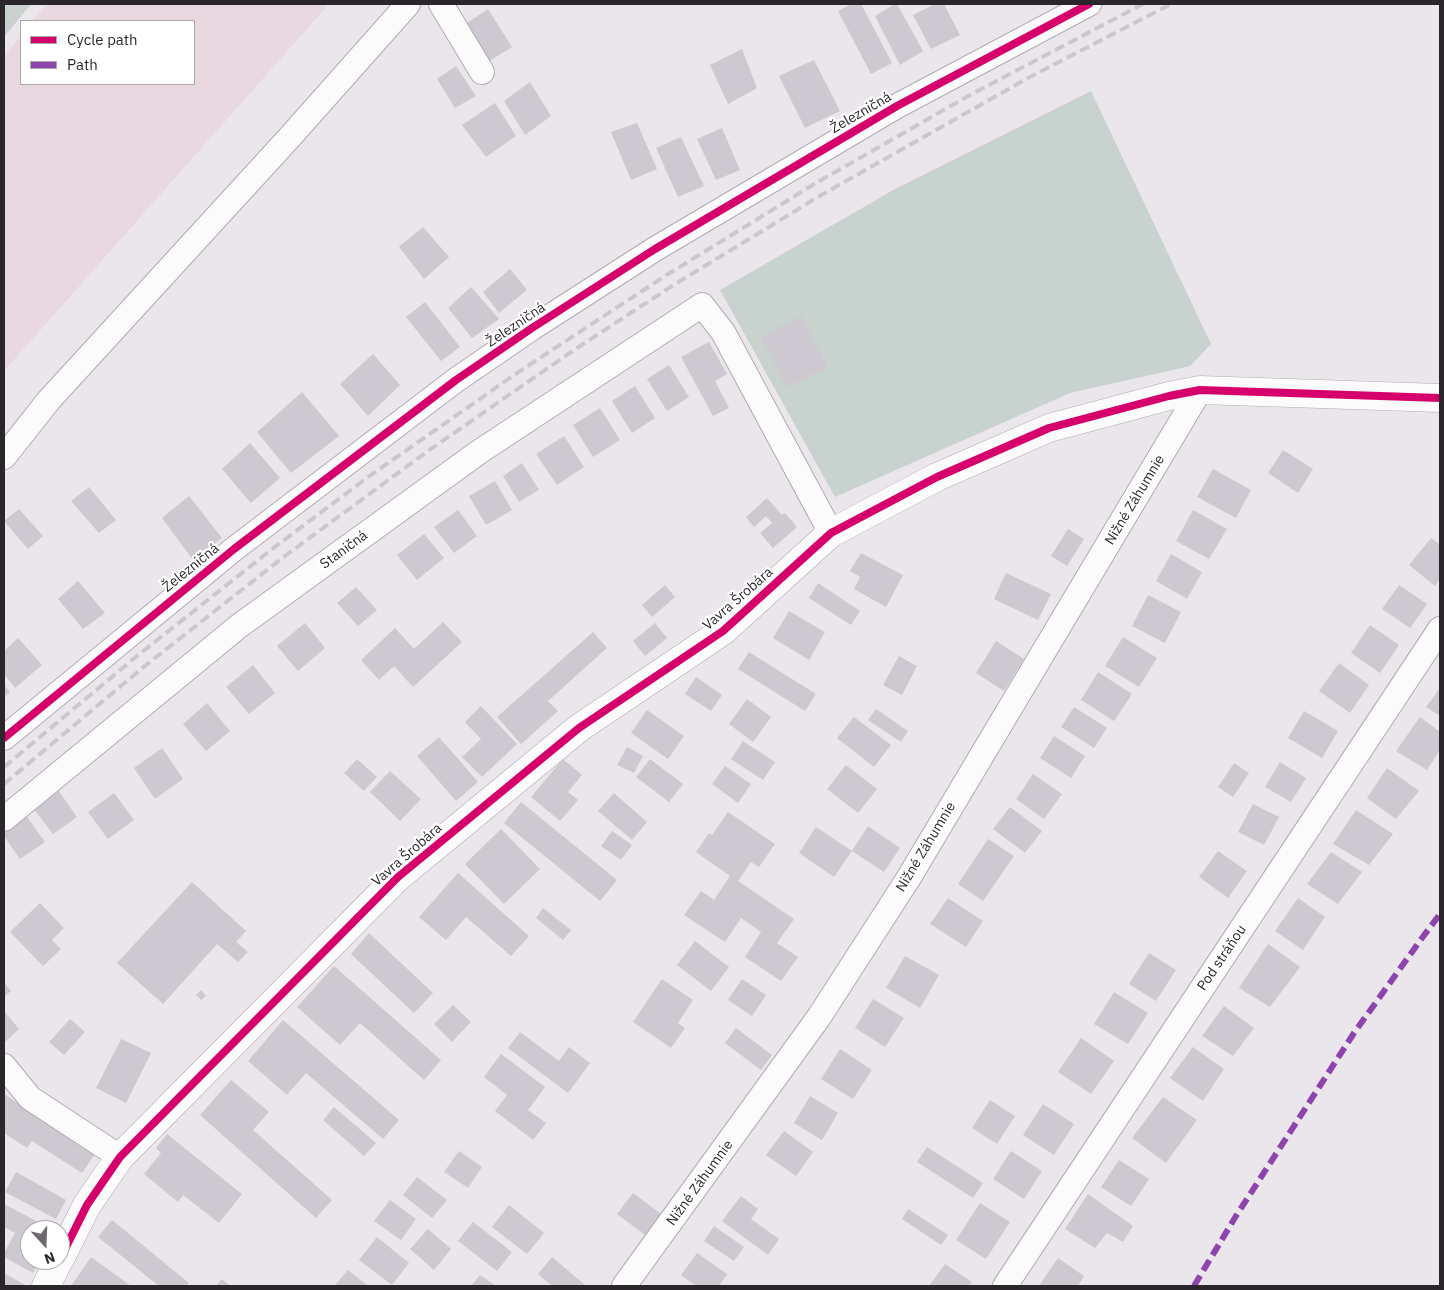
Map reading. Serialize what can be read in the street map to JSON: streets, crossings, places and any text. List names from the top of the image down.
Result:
{
  "streets": {
    "street": [
      "Železničná",
      "Nižné Záhumnie",
      "Staničná",
      "Vavra Šrobára",
      "Pod stráňou"
    ]
  },
  "crossings": [
    ["Nižné Záhumnie", "Vavra Šrobára"],
    ["Staničná", "Vavra Šrobára"]
  ],
  "legend": ["Cycle path", "Path"],
  "north": "bottom"
}
